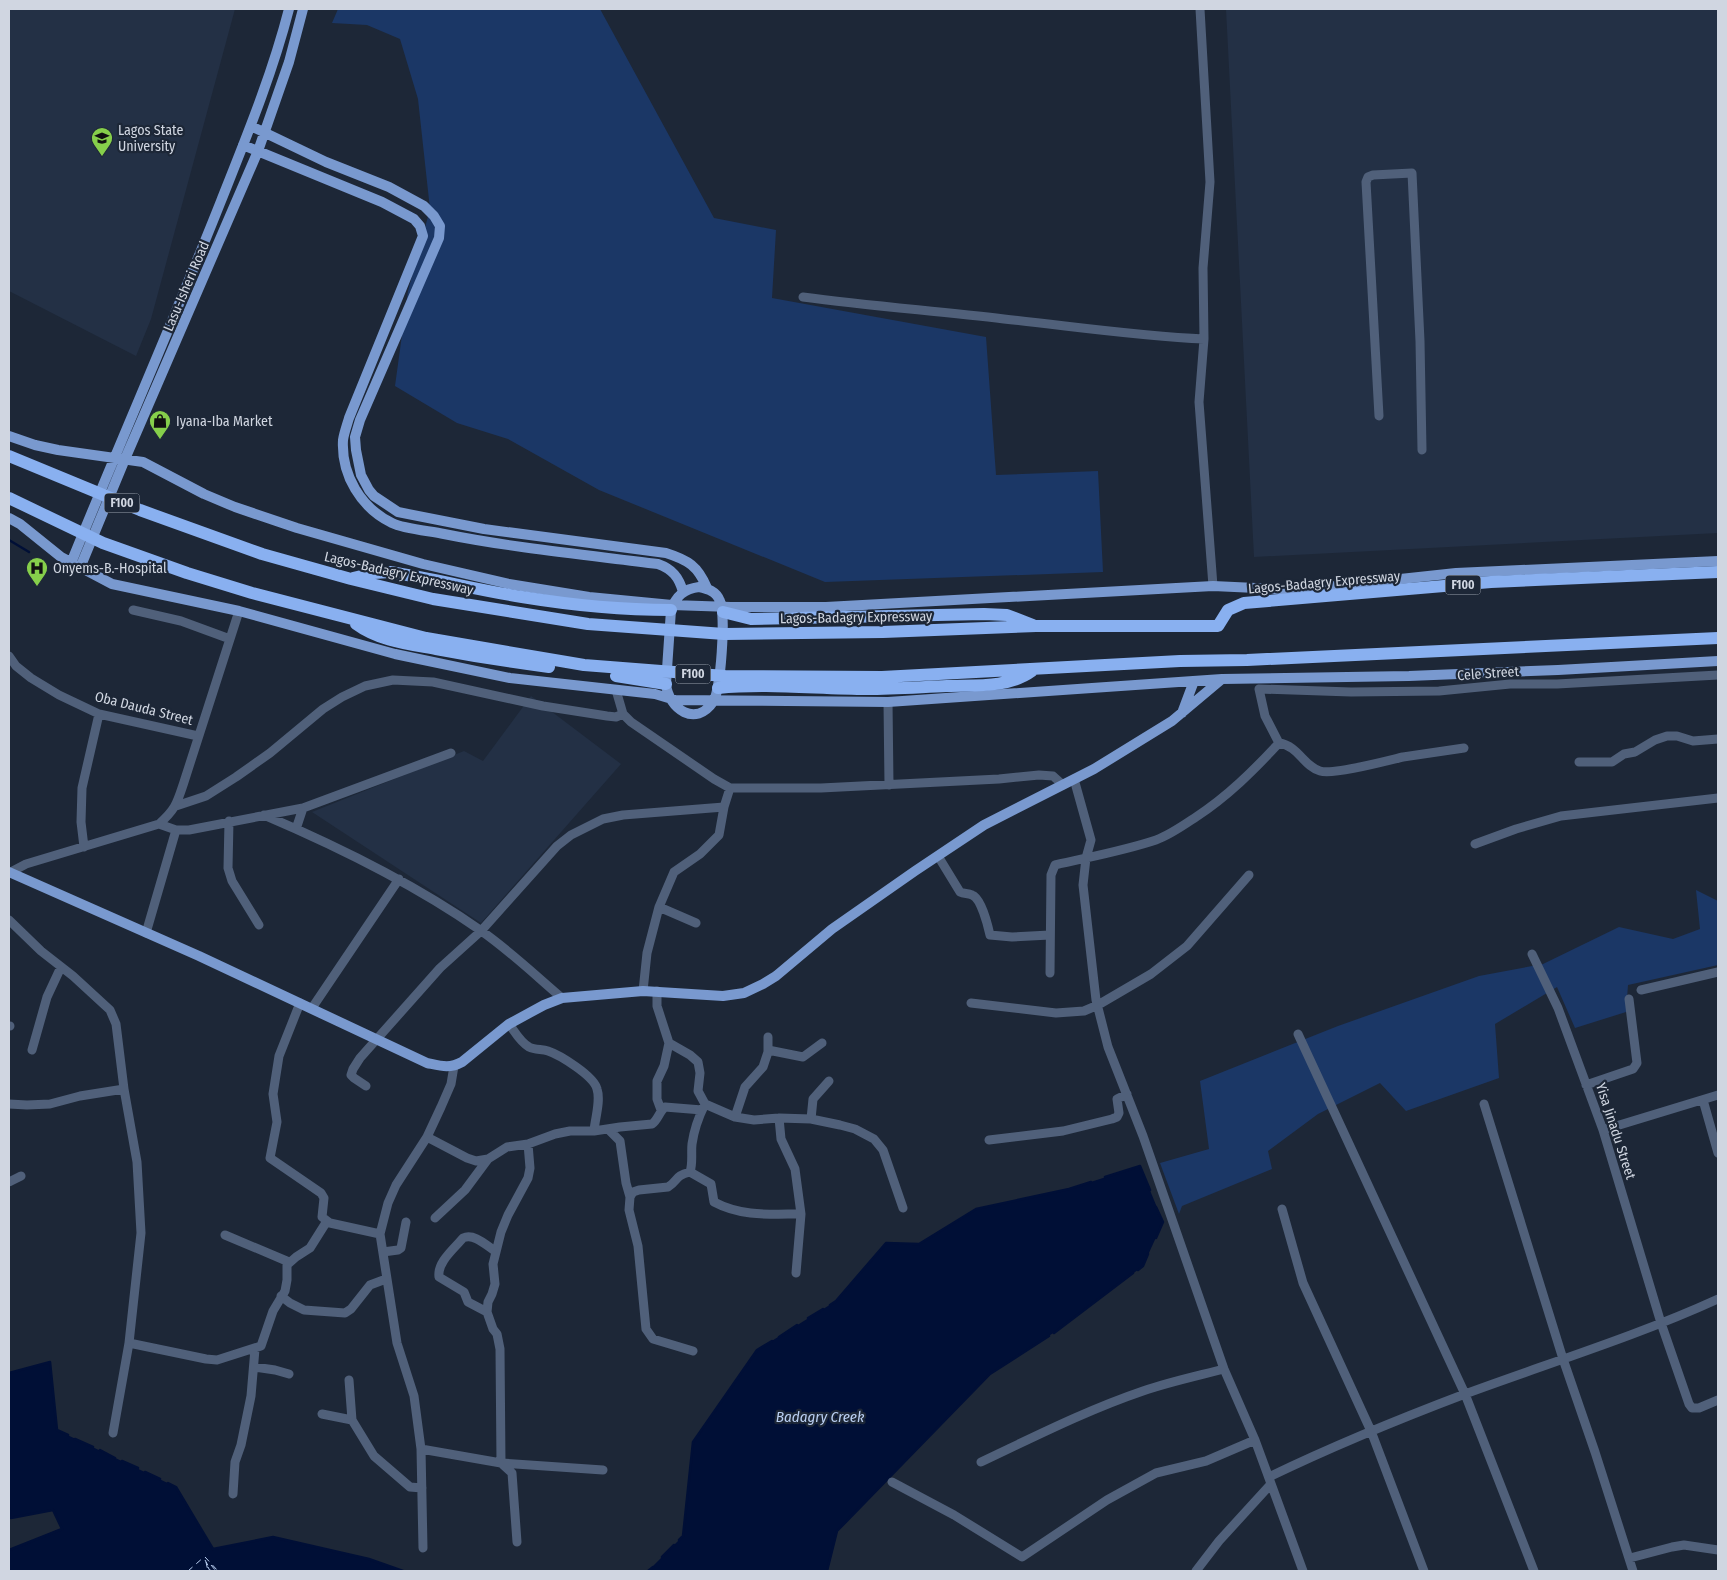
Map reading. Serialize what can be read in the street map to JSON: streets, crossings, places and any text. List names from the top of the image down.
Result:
{
  "streets": {
    "highway": ["F100", "Lagos-Badagry Expressway"],
    "main road": ["Lasu-Isheri Road"],
    "street": ["Cele Street", "Oba Dauda Street", "Yisa Jinadu Street"]
  },
  "crossings": [
    ["Lasu-Isheri Road", "Lagos-Badagry Expressway"]
  ],
  "water": ["Badagry Creek"],
  "places": {
    "school or university": ["Lagos State University"],
    "shop": ["Iyana-Iba Market"],
    "hospital": ["Onyems-B.-Hospital"]
  }
}
